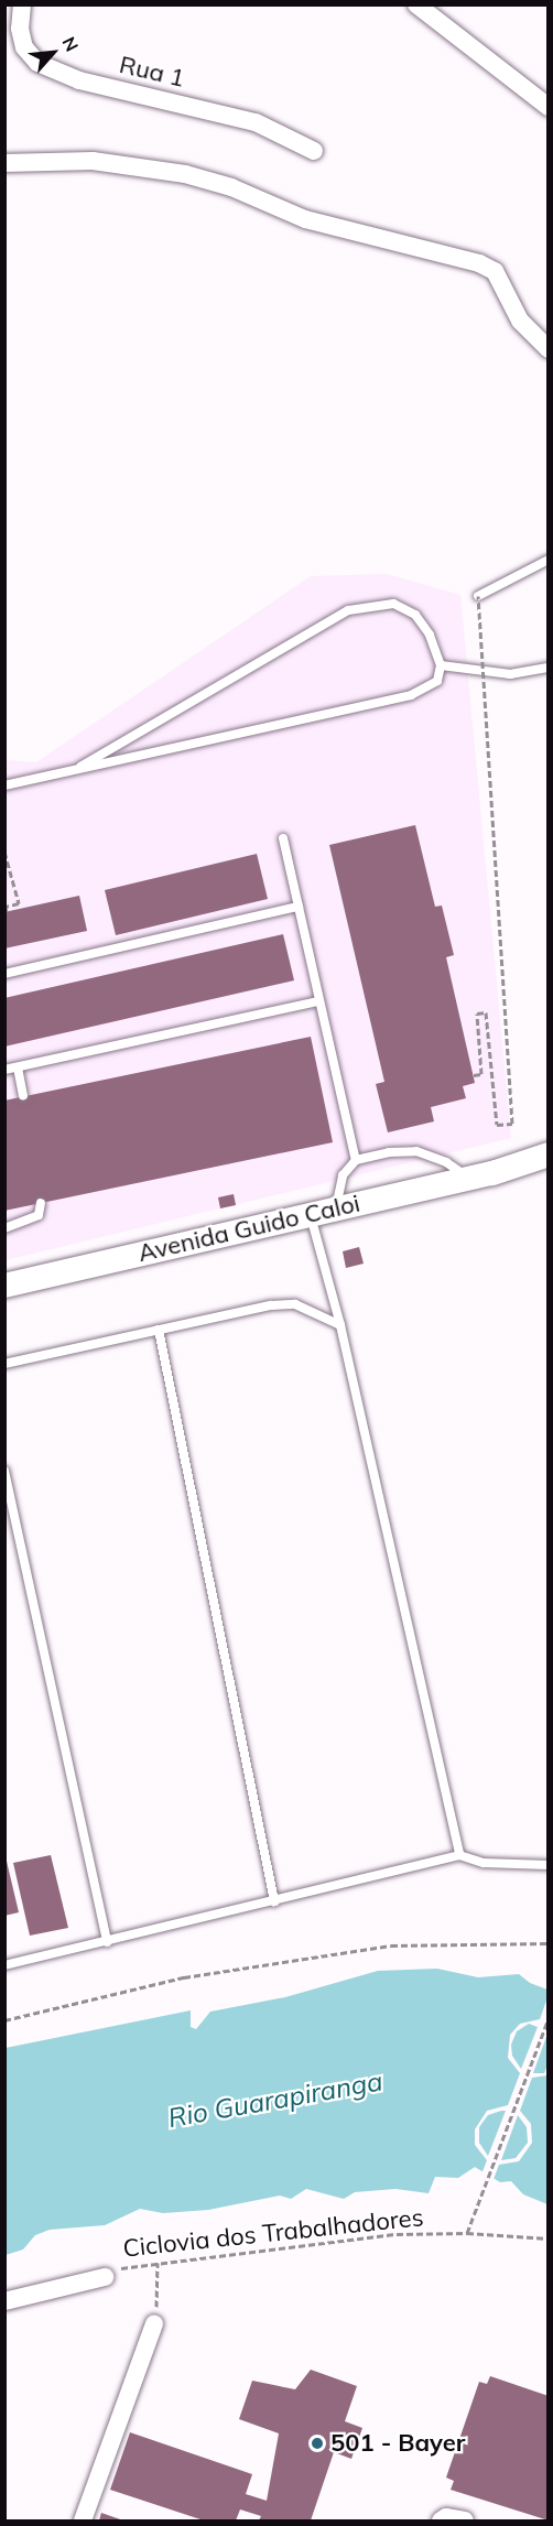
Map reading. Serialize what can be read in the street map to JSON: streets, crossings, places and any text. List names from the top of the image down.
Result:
{
  "streets": {
    "main road": ["Avenida Guido Caloi"],
    "street": ["Rua 1"],
    "path": ["Ciclovia dos Trabalhadores"]
  },
  "water": ["Rio Guarapiranga"],
  "places": ["501 - Bayer"],
  "north": "top right"
}
